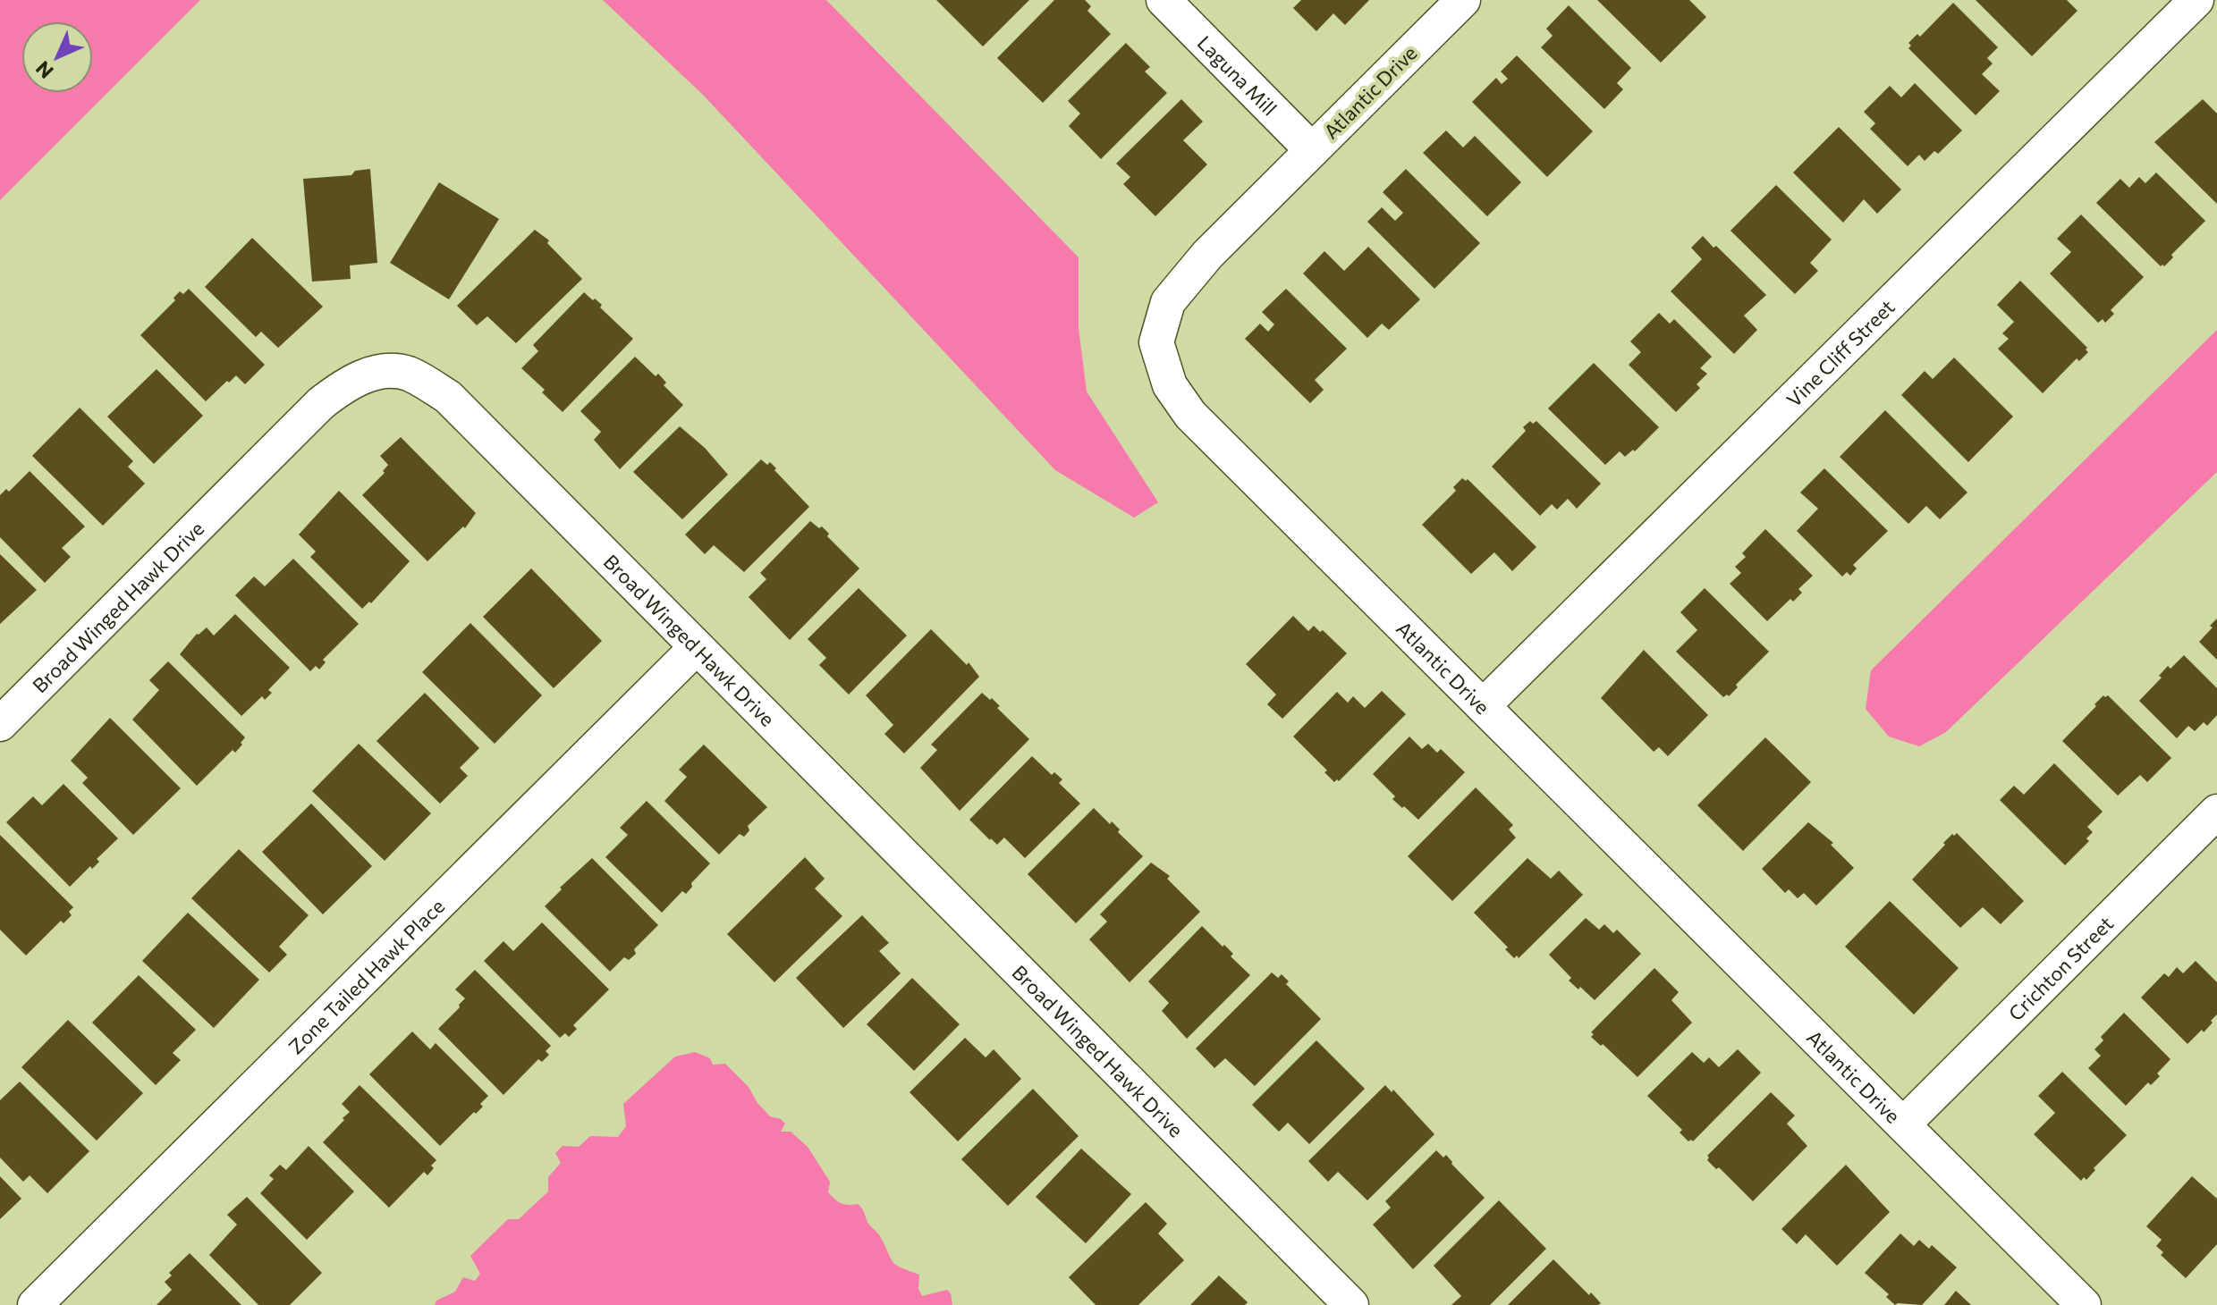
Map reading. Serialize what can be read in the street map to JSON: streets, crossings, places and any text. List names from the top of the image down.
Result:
{
  "streets": {
    "street": [
      "Laguna Mill",
      "Atlantic Drive",
      "Vine Cliff Street",
      "Broad Winged Hawk Drive",
      "Crichton Street",
      "Zone Tailed Hawk Place"
    ]
  },
  "crossings": [
    ["Laguna Mill", "Atlantic Drive"],
    ["Atlantic Drive", "Vine Cliff Street"],
    ["Atlantic Drive", "Crichton Street"],
    ["Broad Winged Hawk Drive", "Zone Tailed Hawk Place"]
  ],
  "north": "bottom left"
}
